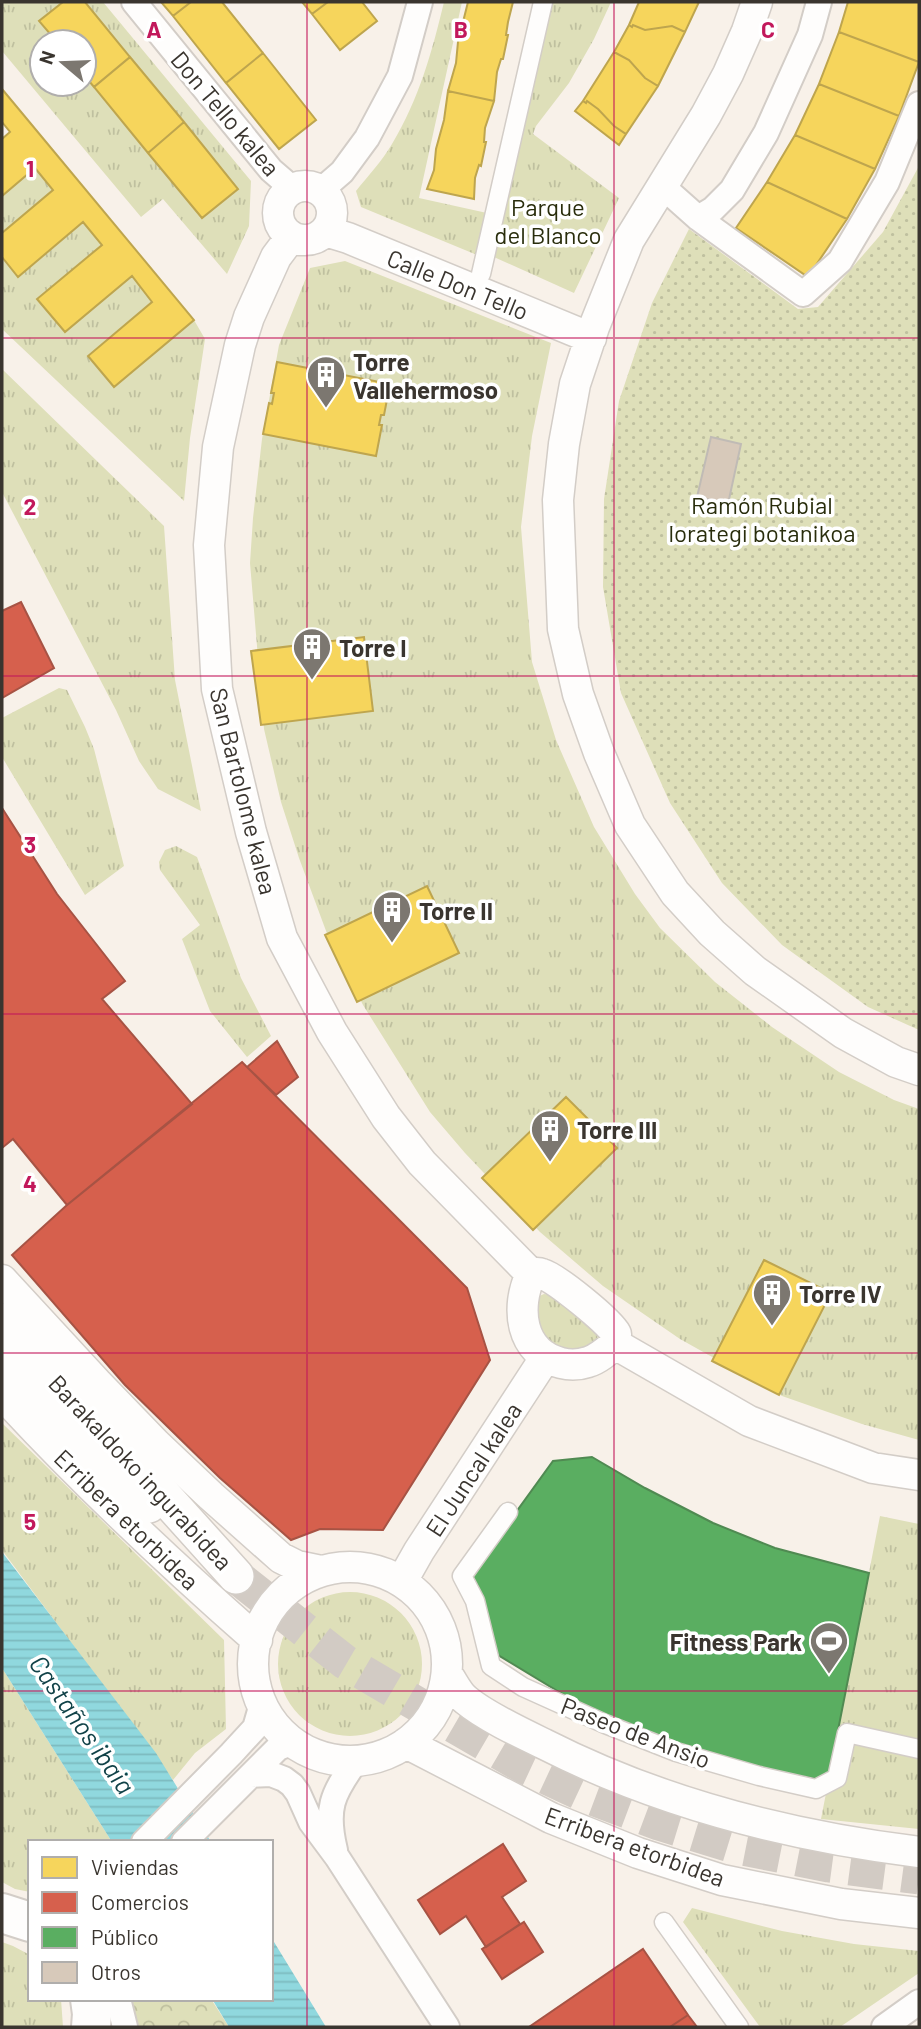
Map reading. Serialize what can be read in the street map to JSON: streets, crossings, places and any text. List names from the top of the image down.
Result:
{
  "streets": {
    "main road": ["Barakaldoko ingurabidea"],
    "street": [
      "Don Tello kalea",
      "Calle Don Tello",
      "San Bartolome kalea",
      "El Juncal kalea",
      "Erribera etorbidea",
      "Paseo de Ansio"
    ]
  },
  "crossings": [
    ["Don Tello kalea", "Calle Don Tello"],
    ["Don Tello kalea", "San Bartolome kalea"],
    ["Calle Don Tello", "San Bartolome kalea"],
    ["El Juncal kalea", "Erribera etorbidea"]
  ],
  "water": ["Castaños ibaia"],
  "parks": ["Parque del Blanco", "Ramón Rubial lorategi botanikoa"],
  "places": {
    "building": [
      "Torre Vallehermoso",
      "Torre I",
      "Torre II",
      "Torre III",
      "Torre IV"
    ],
    "sports": ["Fitness Park"]
  },
  "legend": [
    "Viviendas",
    "Comercios",
    "Público",
    "Otros"
  ],
  "north": "left",
  "grid": {
    "columns": ["A", "B", "C"],
    "rows": [
      "1",
      "2",
      "3",
      "4",
      "5"
    ]
  }
}
